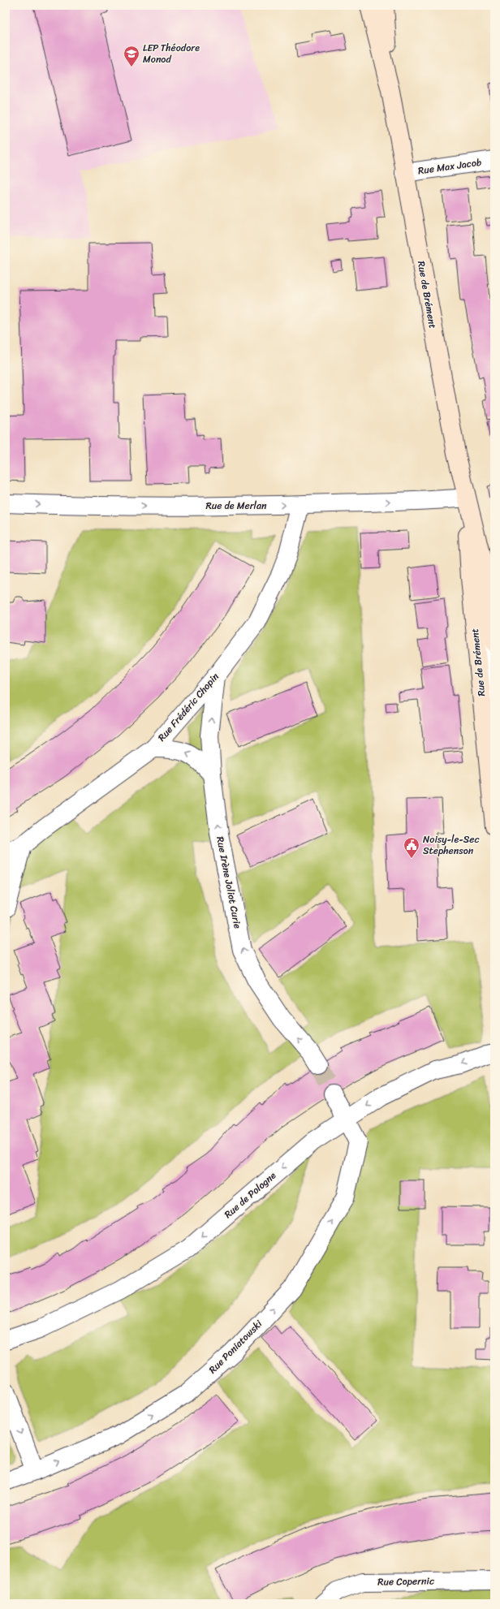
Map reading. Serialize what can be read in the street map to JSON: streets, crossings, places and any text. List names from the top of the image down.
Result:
{
  "streets": {
    "main road": ["Rue de Brément"],
    "street": [
      "Rue Max Jacob",
      "Rue de Merlan",
      "Rue Frédéric Chopin",
      "Rue Irène Joliot Curie",
      "Rue de Pologne",
      "Rue Poniatowski",
      "Rue Copernic"
    ]
  },
  "crossings": [
    ["Rue Max Jacob", "Rue de Brément"],
    ["Rue de Brément", "Rue de Merlan"],
    ["Rue de Merlan", "Rue Frédéric Chopin"],
    ["Rue Frédéric Chopin", "Rue Irène Joliot Curie"],
    ["Rue de Pologne", "Rue Poniatowski"]
  ],
  "one_way": [
    "Rue de Merlan",
    "Rue Irène Joliot Curie",
    "Rue de Pologne",
    "Rue Poniatowski"
  ],
  "places": {
    "school or university": ["LEP Théodore Monod"],
    "public building": ["Noisy-le-Sec Stephenson"]
  }
}
